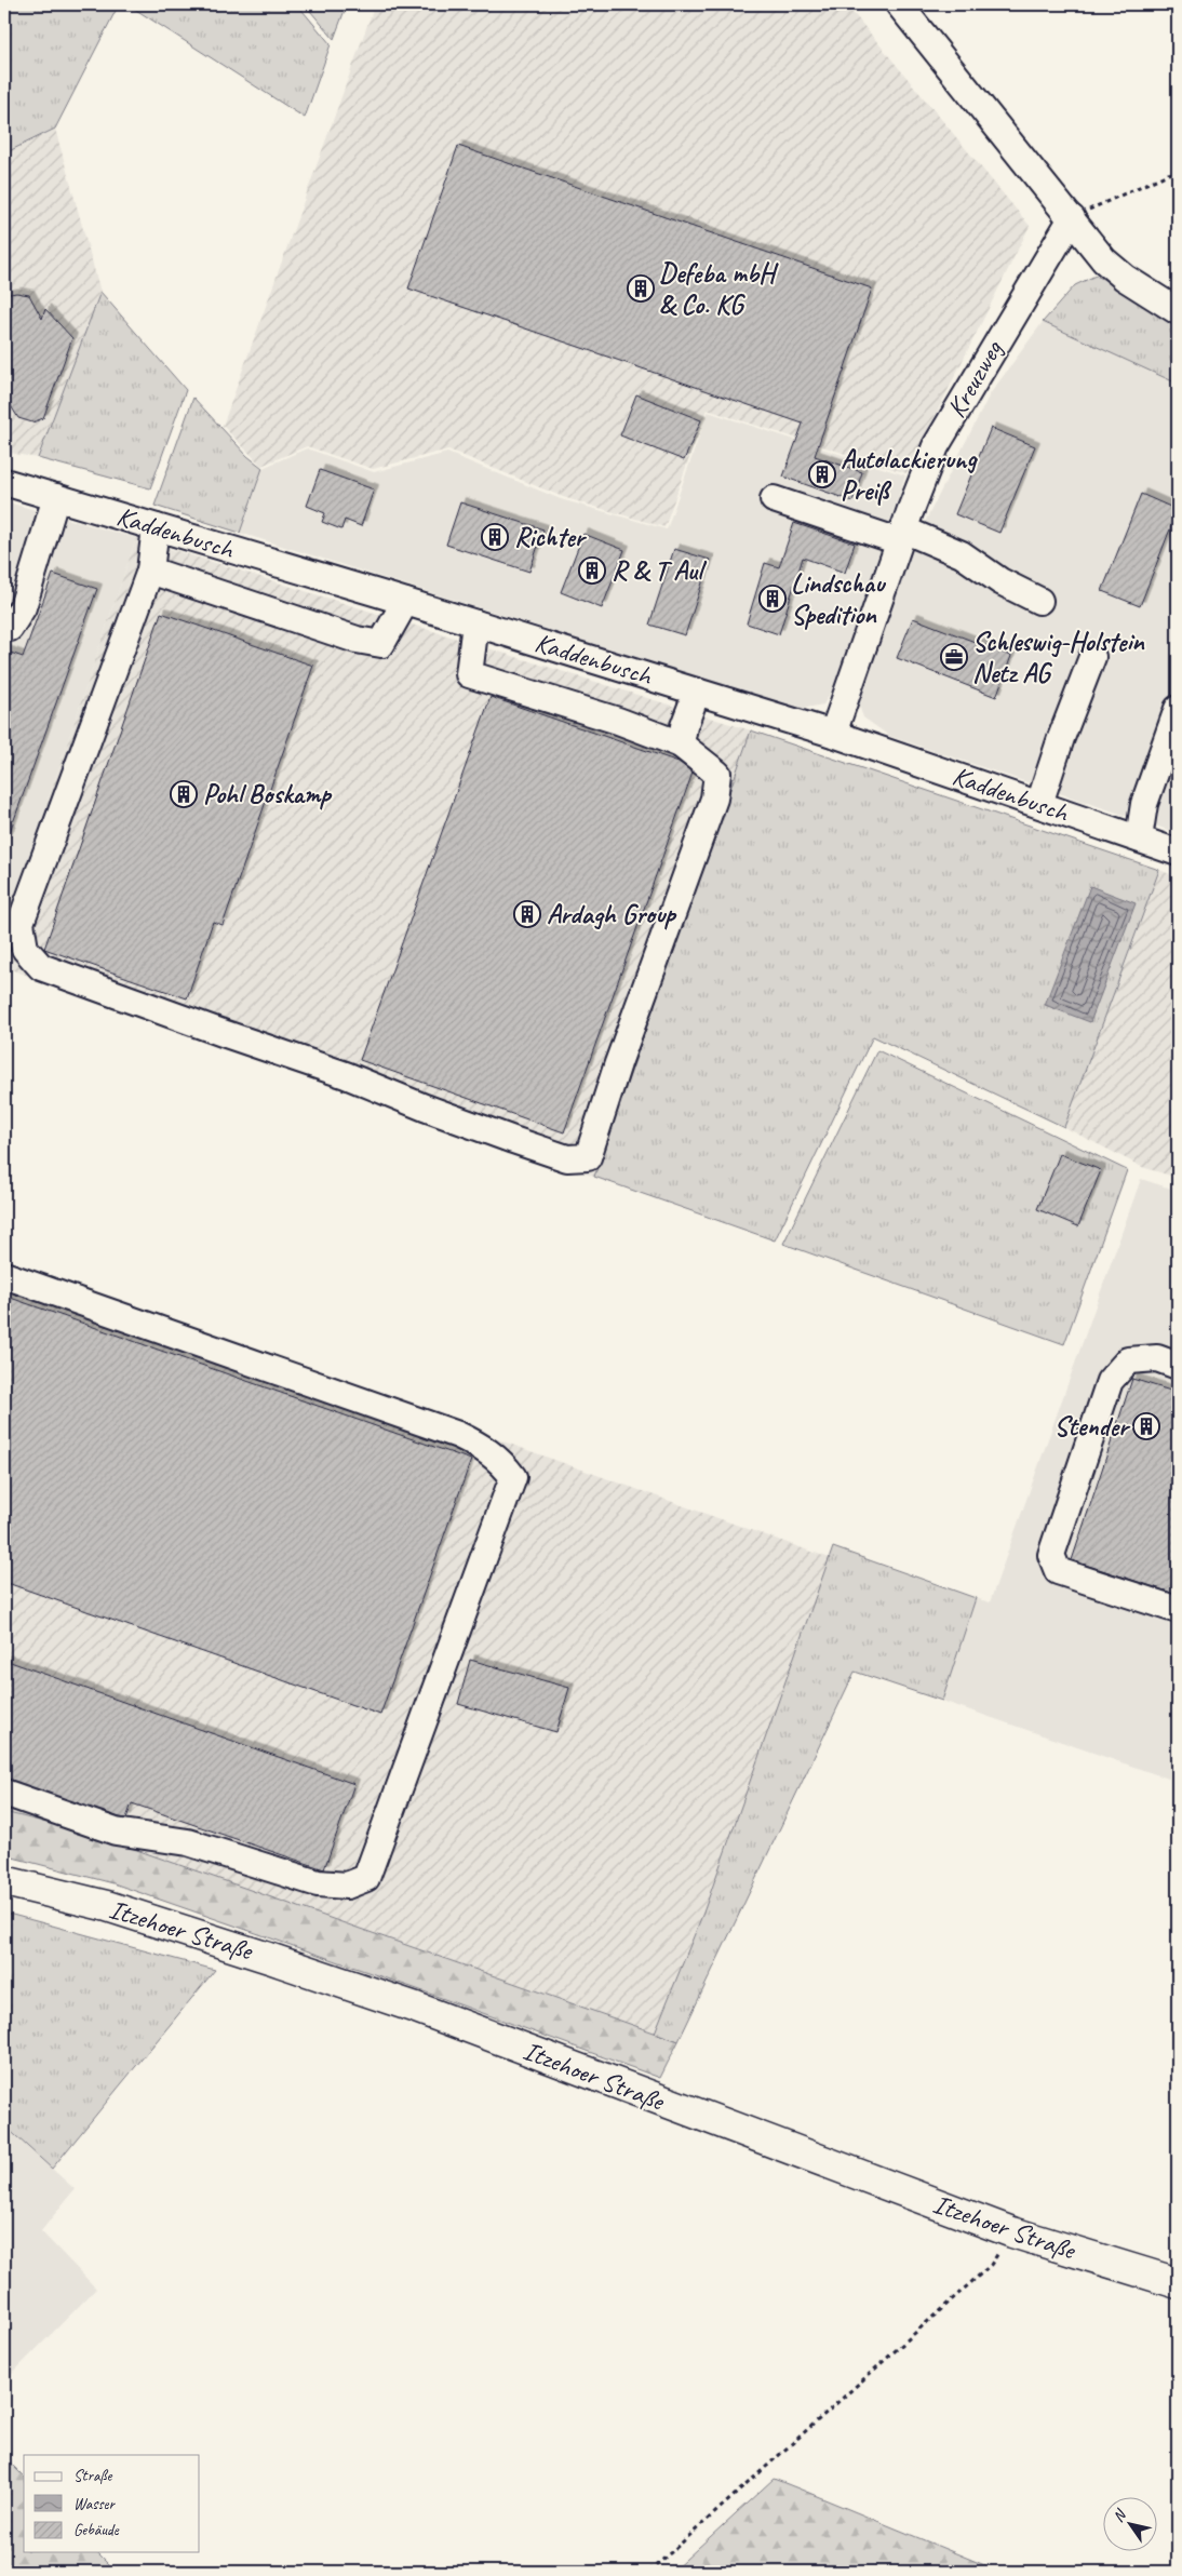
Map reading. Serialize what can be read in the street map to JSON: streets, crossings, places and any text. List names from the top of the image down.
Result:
{
  "streets": {
    "main road": ["Itzehoer Straße"],
    "street": ["Kreuzweg", "Kaddenbusch"]
  },
  "crossings": [
    ["Kreuzweg", "Kaddenbusch"]
  ],
  "places": {
    "building": [
      "Defeba mbH & Co. KG",
      "Autolackierung Preiß",
      "Richter",
      "R & T Aul",
      "Lindschau Spedition",
      "Pohl Boskamp",
      "Ardagh Group",
      "Stender"
    ],
    "office": ["Schleswig-Holstein Netz AG"]
  },
  "legend": ["Straße", "Wasser", "Gebäude"],
  "north": "top left"
}
